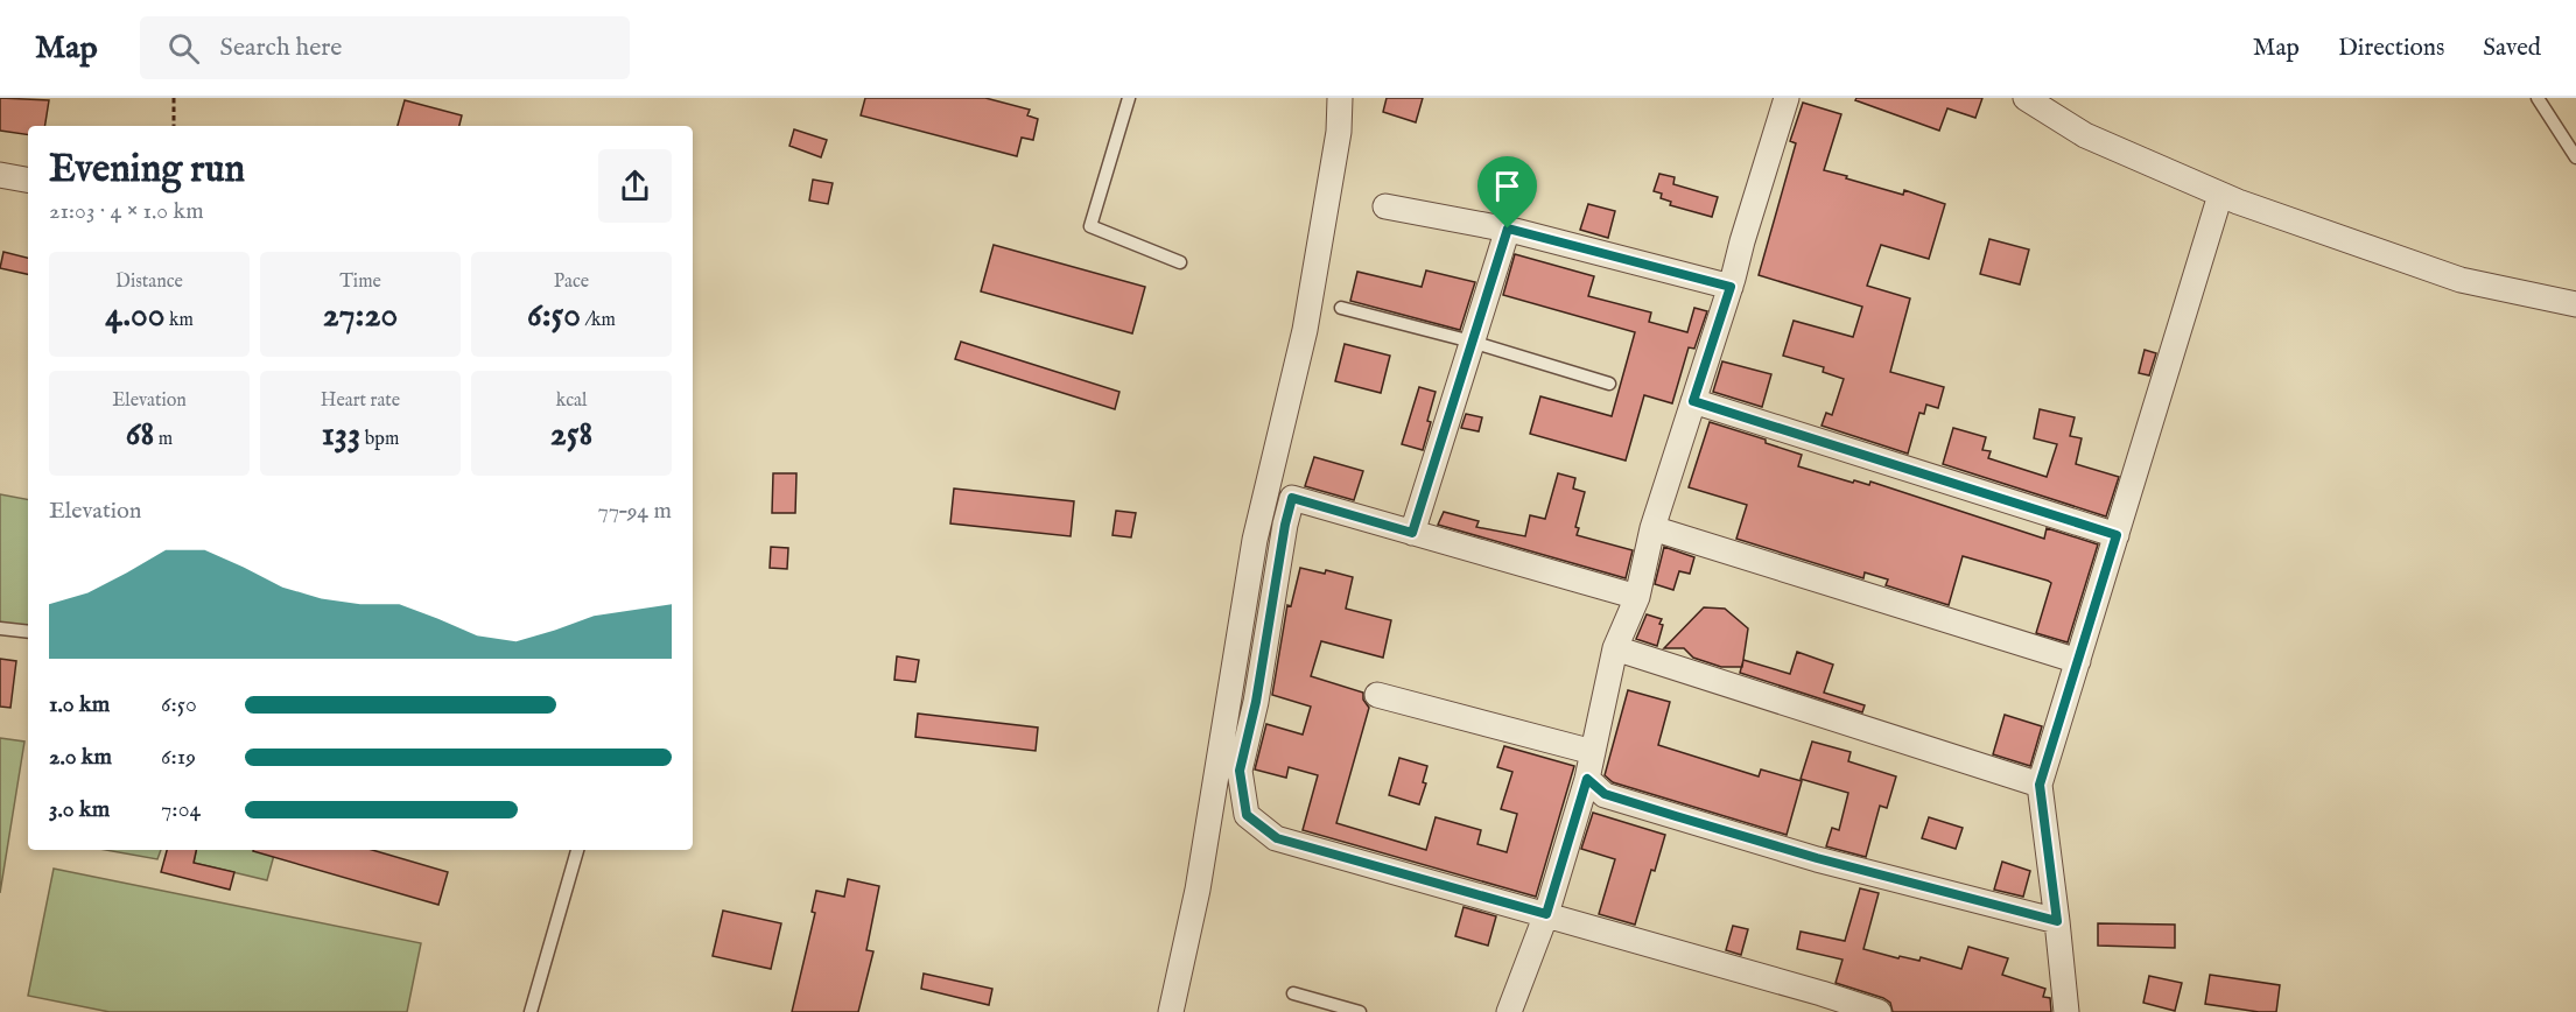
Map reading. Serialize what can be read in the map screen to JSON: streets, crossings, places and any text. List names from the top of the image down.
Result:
{
  "page": {
    "header": "Map",
    "search": "Search here",
    "nav": ["Map", "Directions", "Saved"],
    "heading": ["Evening run", "21:03 · 4 × 1.0 km"],
    "stats": [
      ["Distance", "4.00 km"],
      ["Time", "27:20"],
      ["Pace", "6:50 /km"],
      ["Elevation", "68 m"],
      ["Heart rate", "133 bpm"],
      ["kcal", "258"]
    ],
    "chart": ["Elevation", "77–94 m"],
    "list": [
      {
        "name": "1.0 km",
        "note": "6:50"
      },
      {
        "name": "2.0 km",
        "note": "6:19"
      },
      {
        "name": "3.0 km",
        "note": "7:04"
      }
    ]
  }
}
